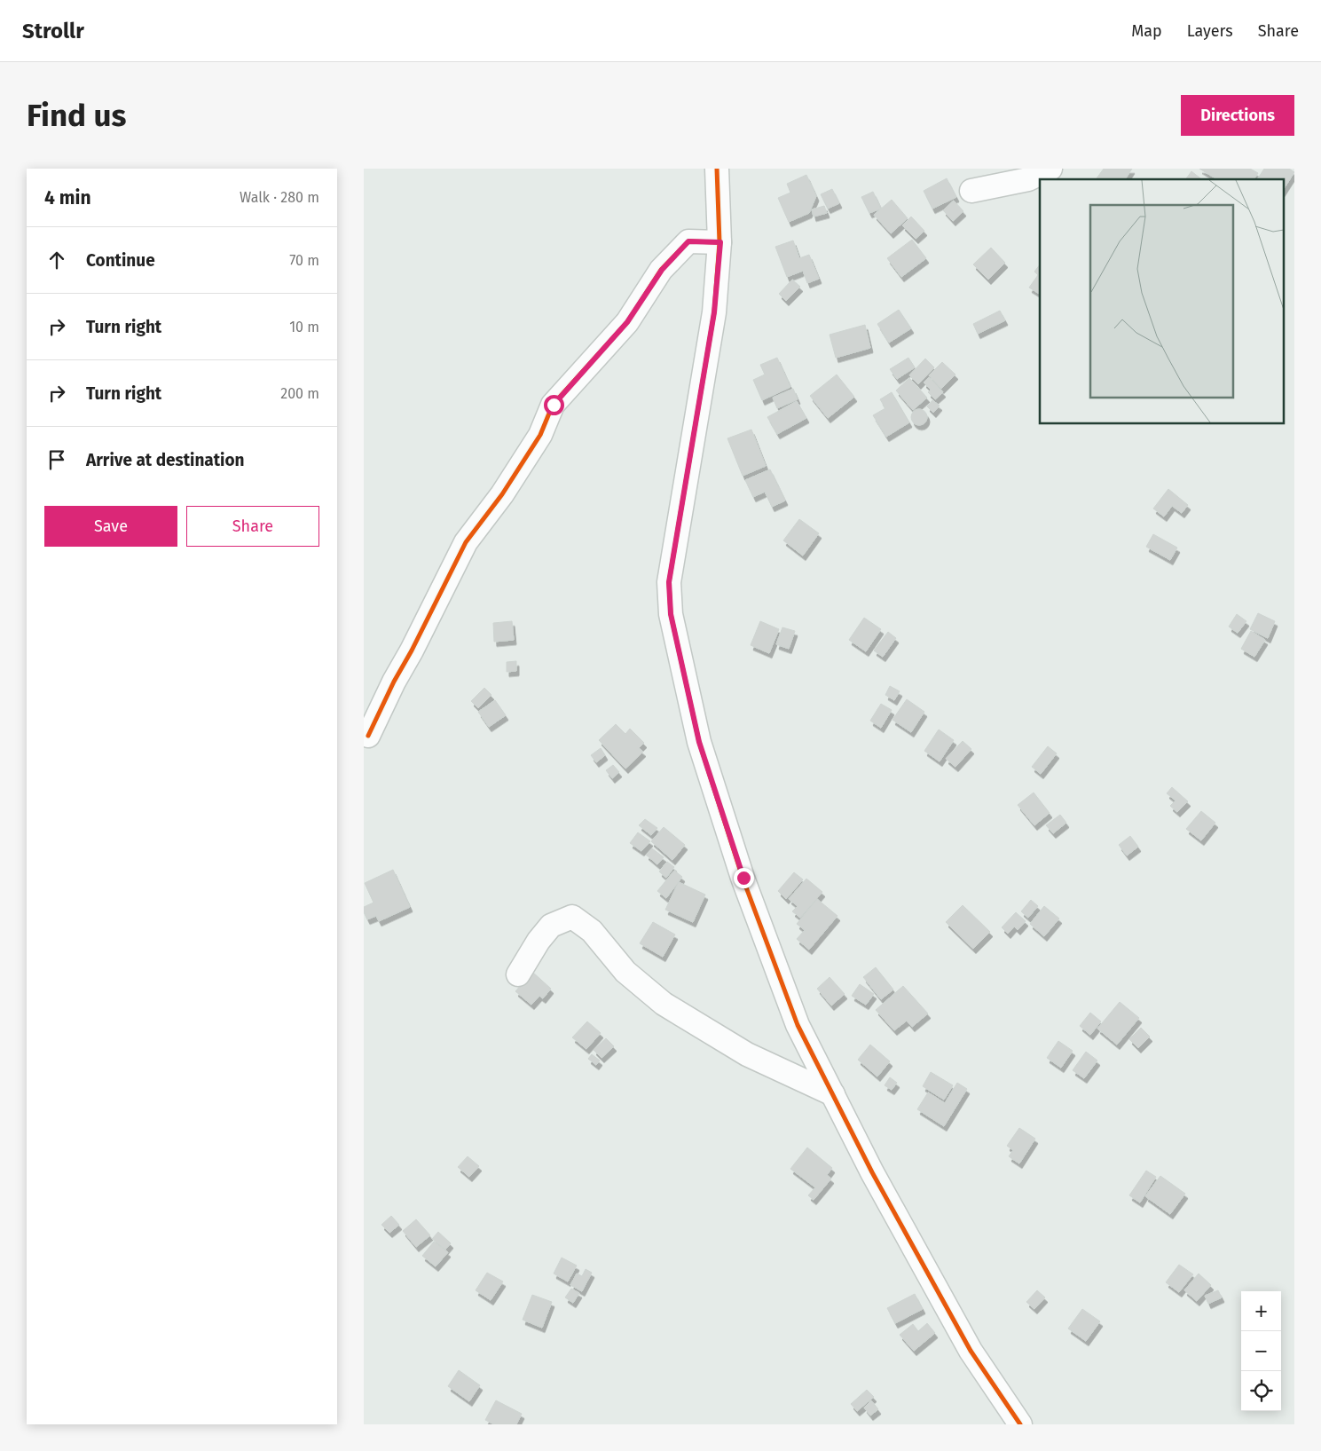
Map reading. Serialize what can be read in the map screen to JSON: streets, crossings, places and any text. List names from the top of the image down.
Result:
{
  "page": {
    "header": "Strollr",
    "nav": ["Map", "Layers", "Share"],
    "buttons": [
      "Directions",
      ["Save", "Share"]
    ],
    "title": "Find us",
    "heading": ["4 min", "Walk · 280 m"],
    "list": [
      ["Continue", "70 m"],
      ["Turn right", "10 m"],
      ["Turn right", "200 m"],
      "Arrive at destination"
    ],
    "map_buttons": ["+", "−"]
  }
}
